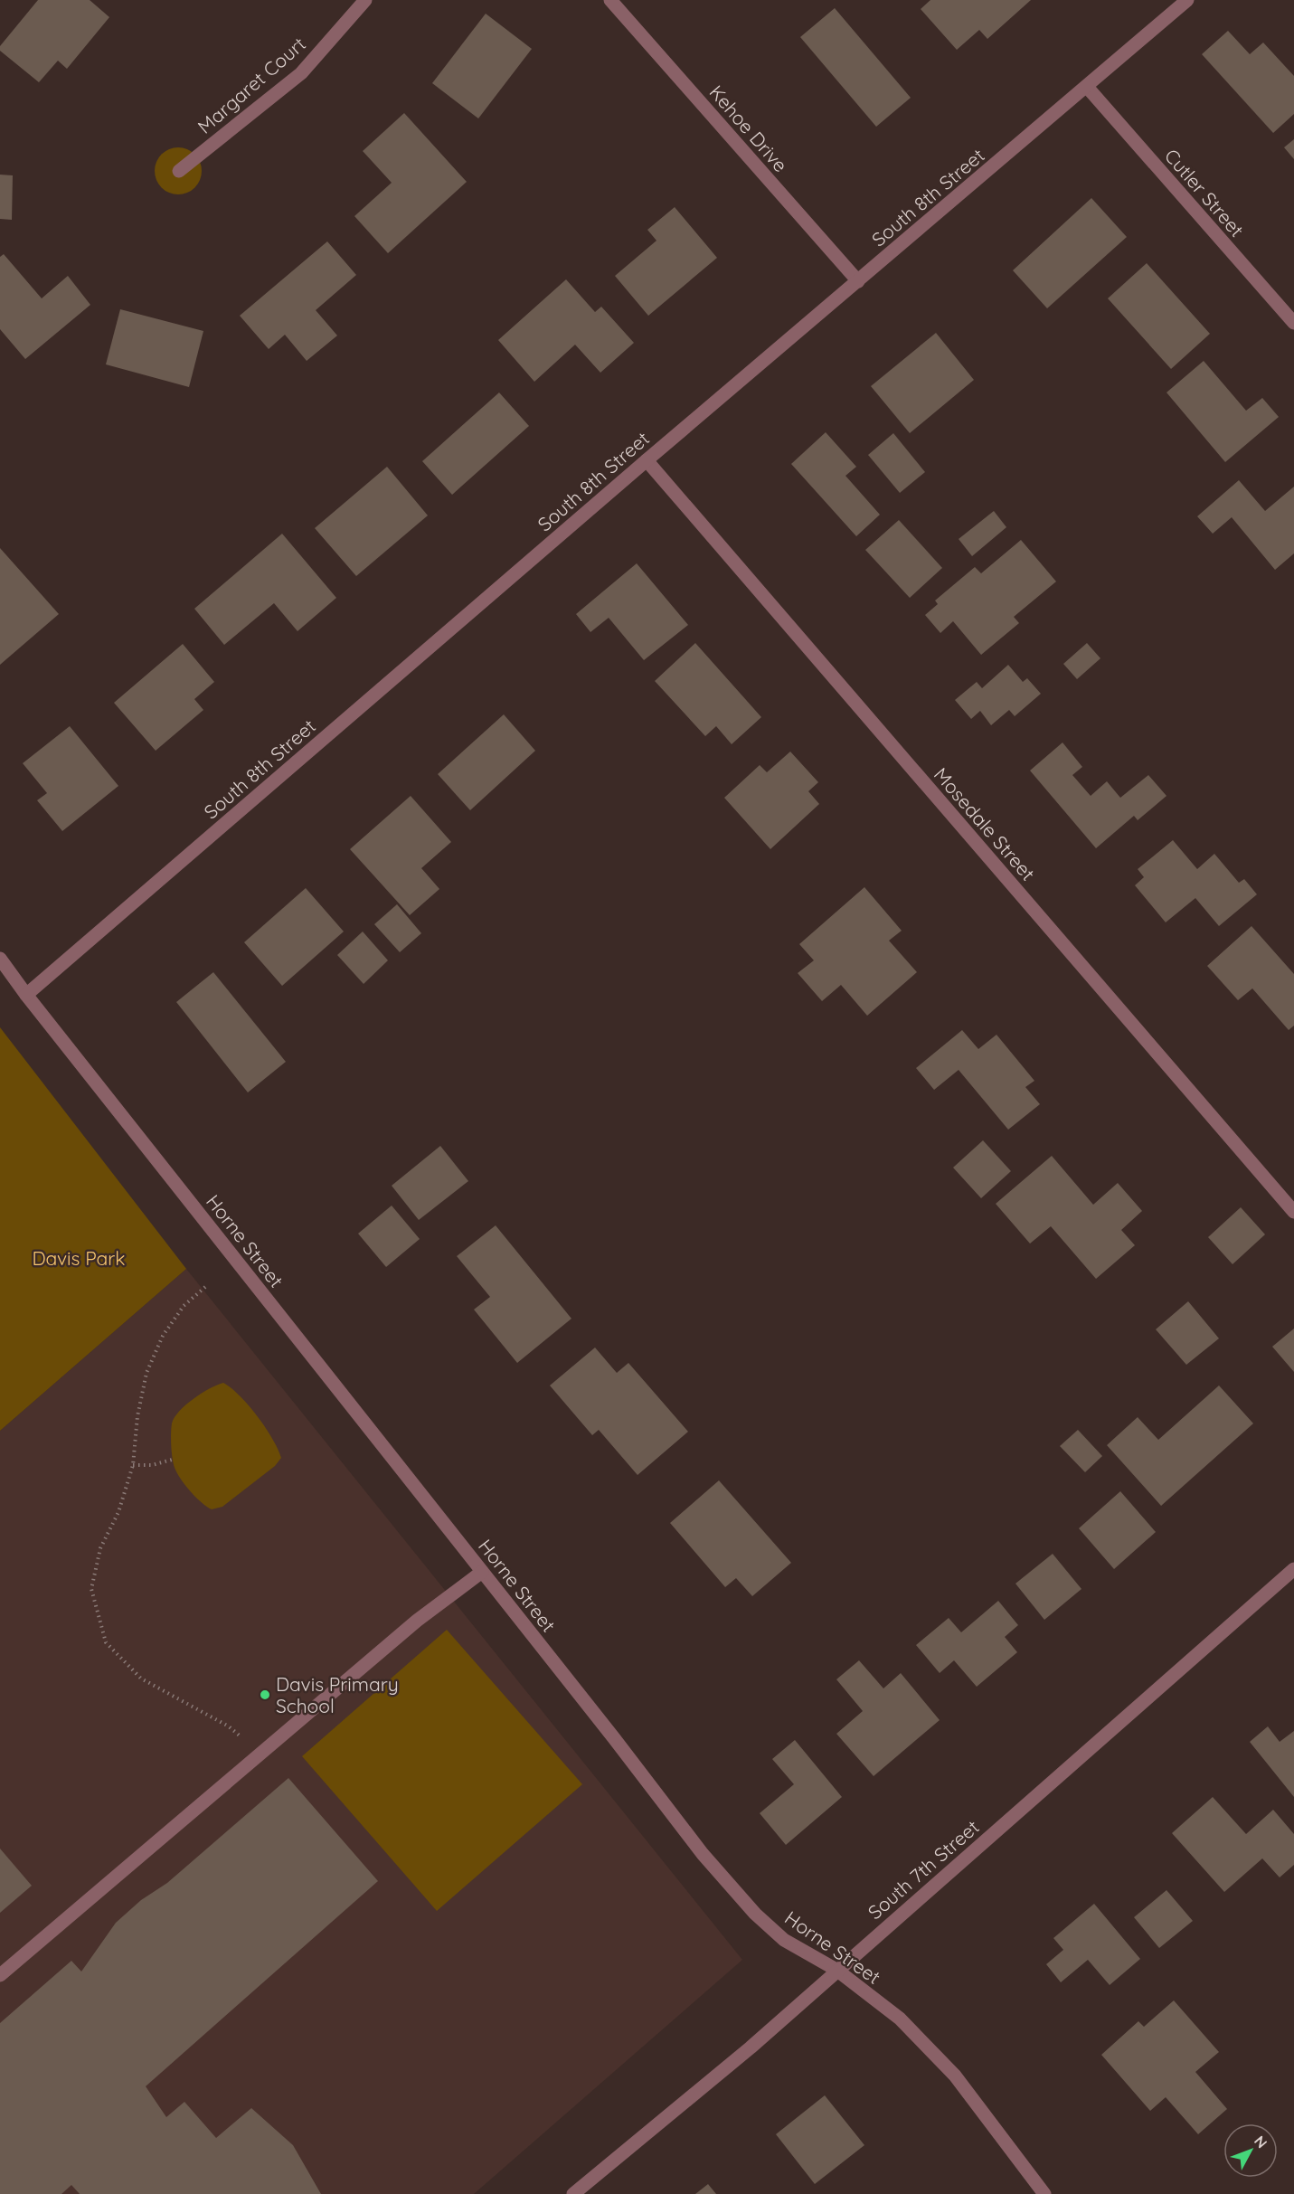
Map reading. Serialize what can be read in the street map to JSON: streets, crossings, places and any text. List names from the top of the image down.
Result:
{
  "streets": {
    "street": [
      "Margaret Court",
      "Kehoe Drive",
      "Cutler Street",
      "South 8th Street",
      "Mosedale Street",
      "Horne Street",
      "South 7th Street"
    ]
  },
  "crossings": [
    ["Kehoe Drive", "South 8th Street"],
    ["Cutler Street", "South 8th Street"],
    ["South 8th Street", "Mosedale Street"],
    ["South 8th Street", "Horne Street"],
    ["Horne Street", "South 7th Street"]
  ],
  "parks": ["Davis Park"],
  "places": ["Davis Primary School"],
  "north": "top right"
}
